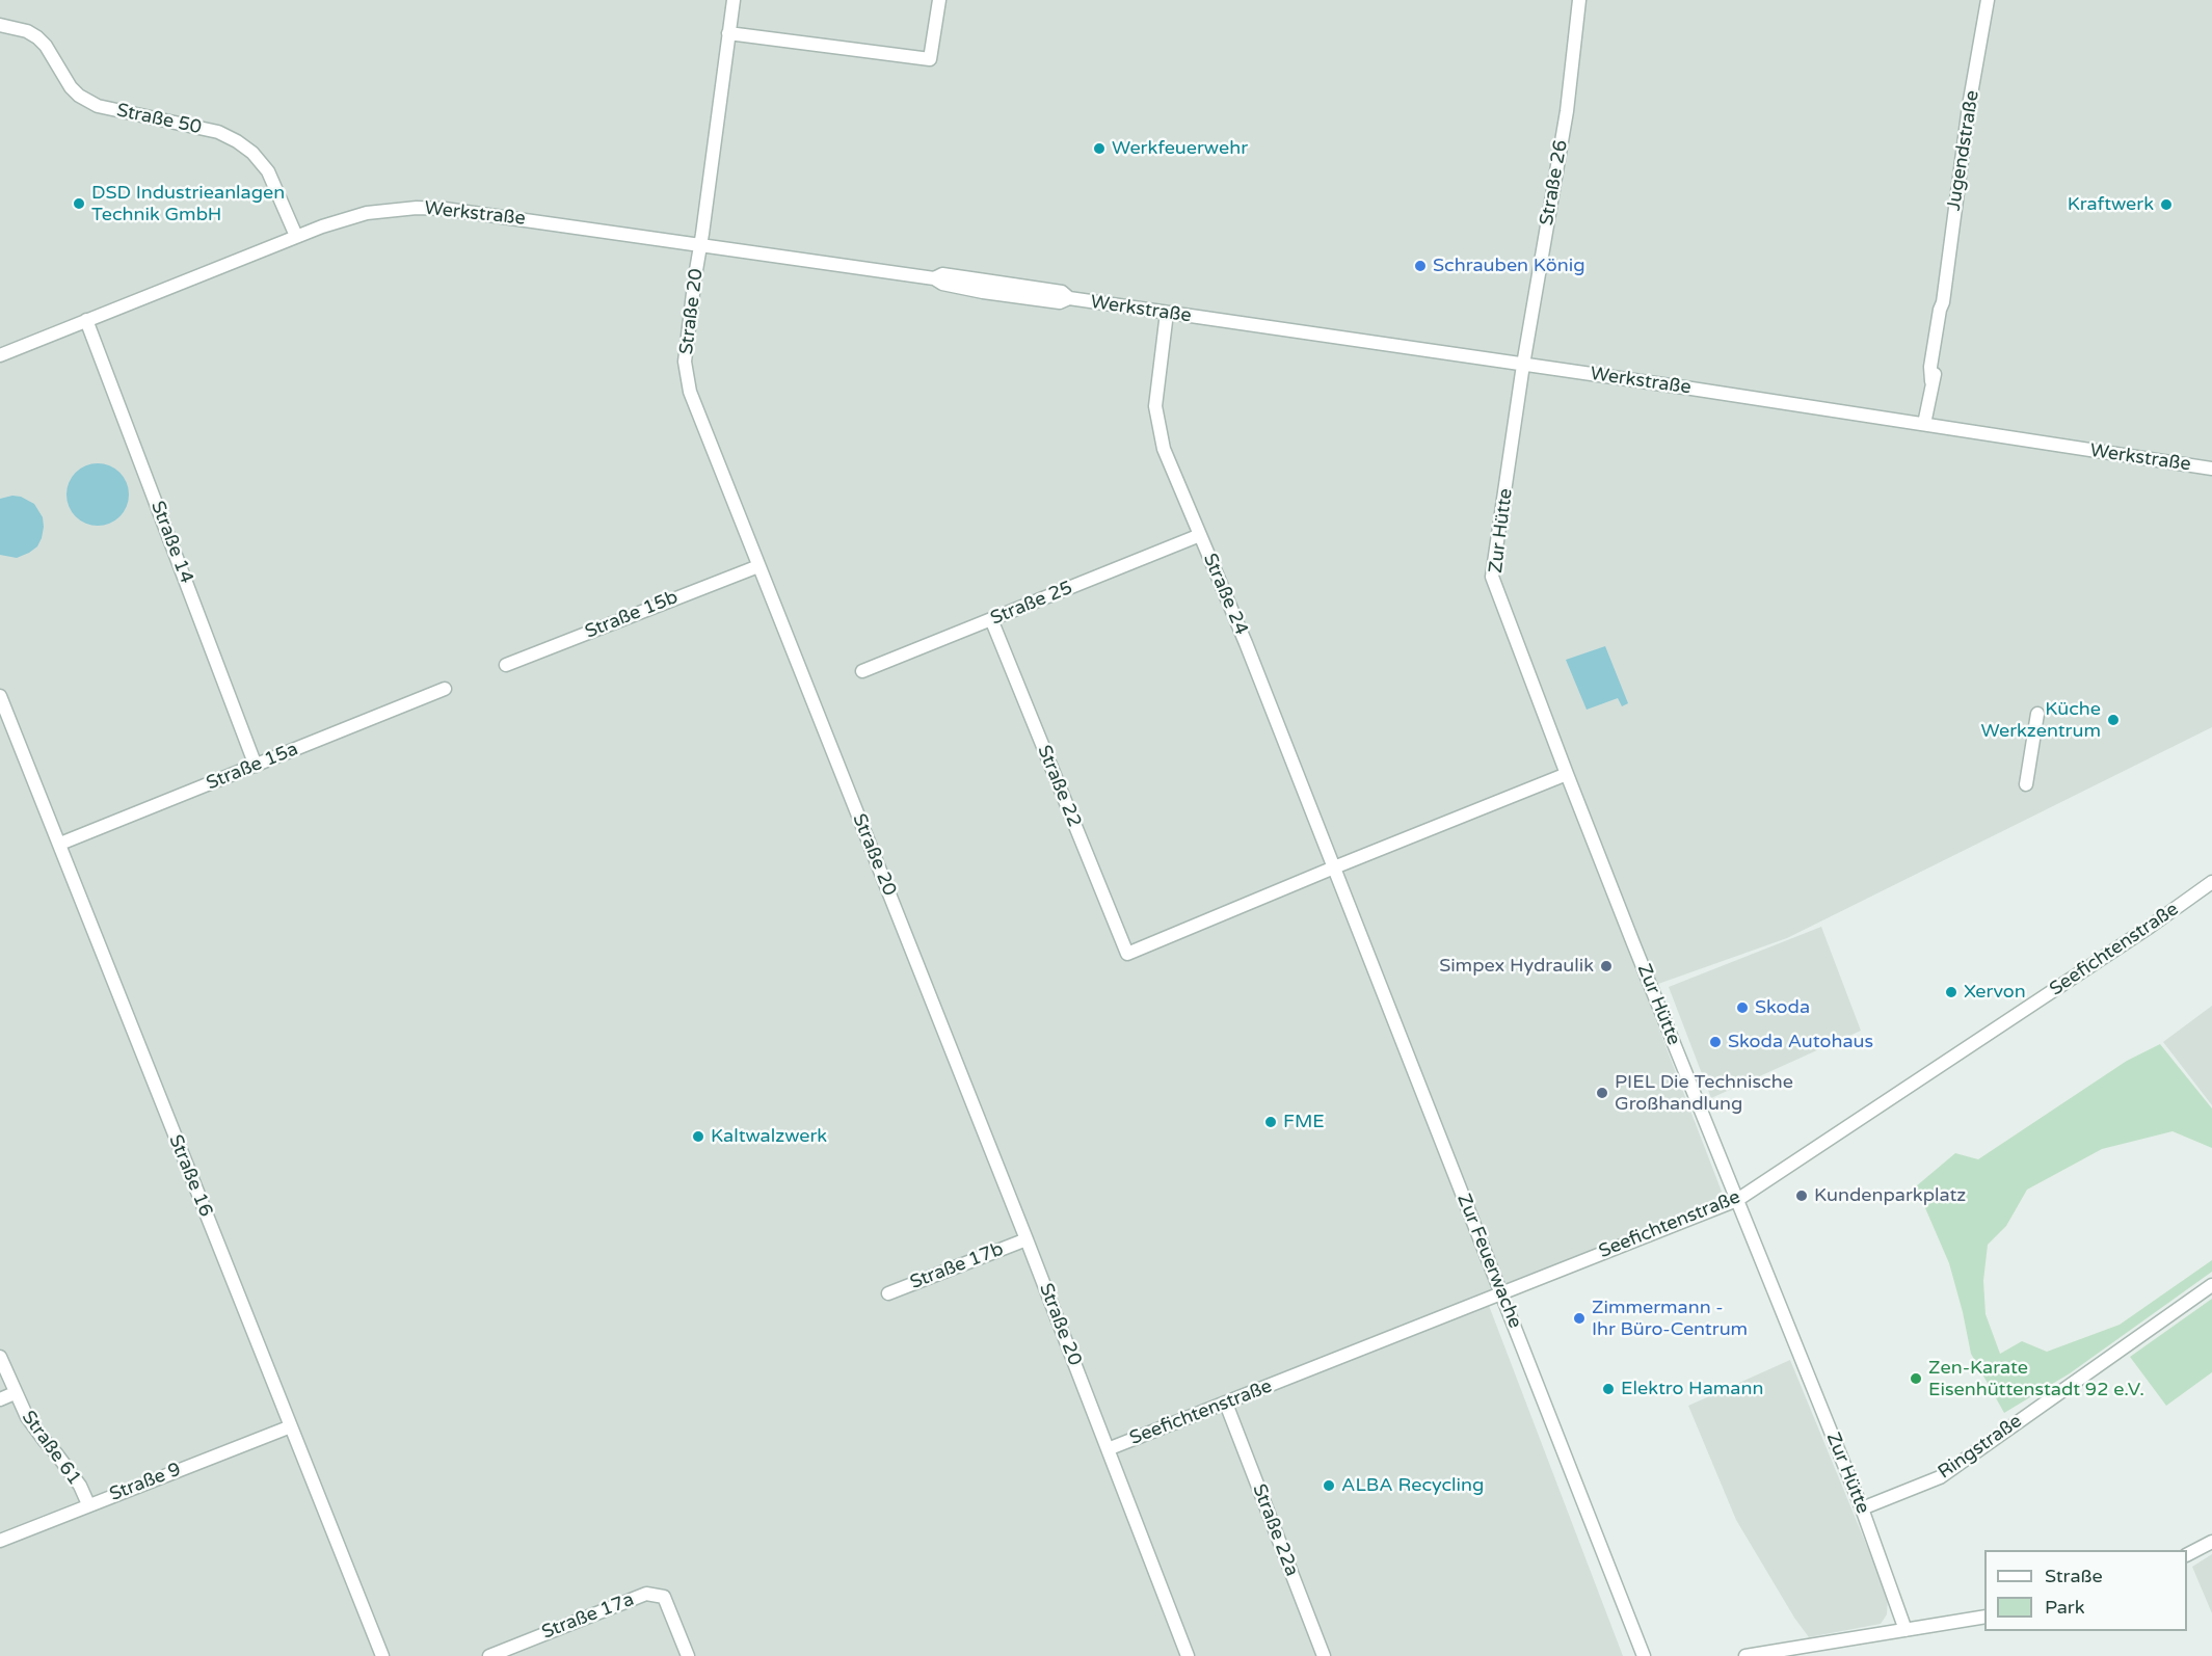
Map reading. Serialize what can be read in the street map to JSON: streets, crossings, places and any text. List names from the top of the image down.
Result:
{
  "streets": {
    "street": [
      "Straße 50",
      "Jugendstraße",
      "Straße 26",
      "Werkstraße",
      "Straße 20",
      "Zur Hütte",
      "Straße 14",
      "Straße 24",
      "Straße 25",
      "Straße 15b",
      "Straße 15a",
      "Straße 22",
      "Seefichtenstraße",
      "Straße 16",
      "Zur Feuerwache",
      "Straße 17b",
      "Ringstraße",
      "Straße 61",
      "Straße 9",
      "Straße 22a",
      "Straße 17a"
    ]
  },
  "crossings": [
    ["Straße 50", "Werkstraße"],
    ["Jugendstraße", "Werkstraße"],
    ["Straße 26", "Werkstraße"],
    ["Straße 26", "Zur Hütte"],
    ["Werkstraße", "Straße 20"],
    ["Werkstraße", "Zur Hütte"],
    ["Werkstraße", "Straße 14"],
    ["Werkstraße", "Straße 24"],
    ["Straße 20", "Straße 15b"],
    ["Straße 20", "Seefichtenstraße"],
    ["Straße 20", "Straße 17b"],
    ["Zur Hütte", "Seefichtenstraße"],
    ["Zur Hütte", "Ringstraße"],
    ["Straße 14", "Straße 15a"],
    ["Straße 24", "Straße 25"],
    ["Straße 24", "Straße 22"],
    ["Straße 24", "Zur Feuerwache"],
    ["Straße 25", "Straße 22"],
    ["Straße 15a", "Straße 16"],
    ["Straße 22", "Zur Feuerwache"],
    ["Seefichtenstraße", "Zur Feuerwache"],
    ["Seefichtenstraße", "Straße 22a"],
    ["Straße 16", "Straße 9"],
    ["Straße 61", "Straße 9"]
  ],
  "places": [
    "Werkfeuerwehr",
    "DSD Industrieanlagen Technik GmbH",
    "Kraftwerk",
    "Schrauben König",
    "Küche Werkzentrum",
    "Simpex Hydraulik",
    "Xervon",
    "Skoda",
    "Skoda Autohaus",
    "PIEL Die Technische Großhandlung",
    "FME",
    "Kaltwalzwerk",
    "Kundenparkplatz",
    "Zimmermann - Ihr Büro-Centrum",
    "Zen-Karate Eisenhüttenstadt 92 e.V.",
    "Elektro Hamann",
    "ALBA Recycling"
  ],
  "legend": ["Straße", "Park"]
}
